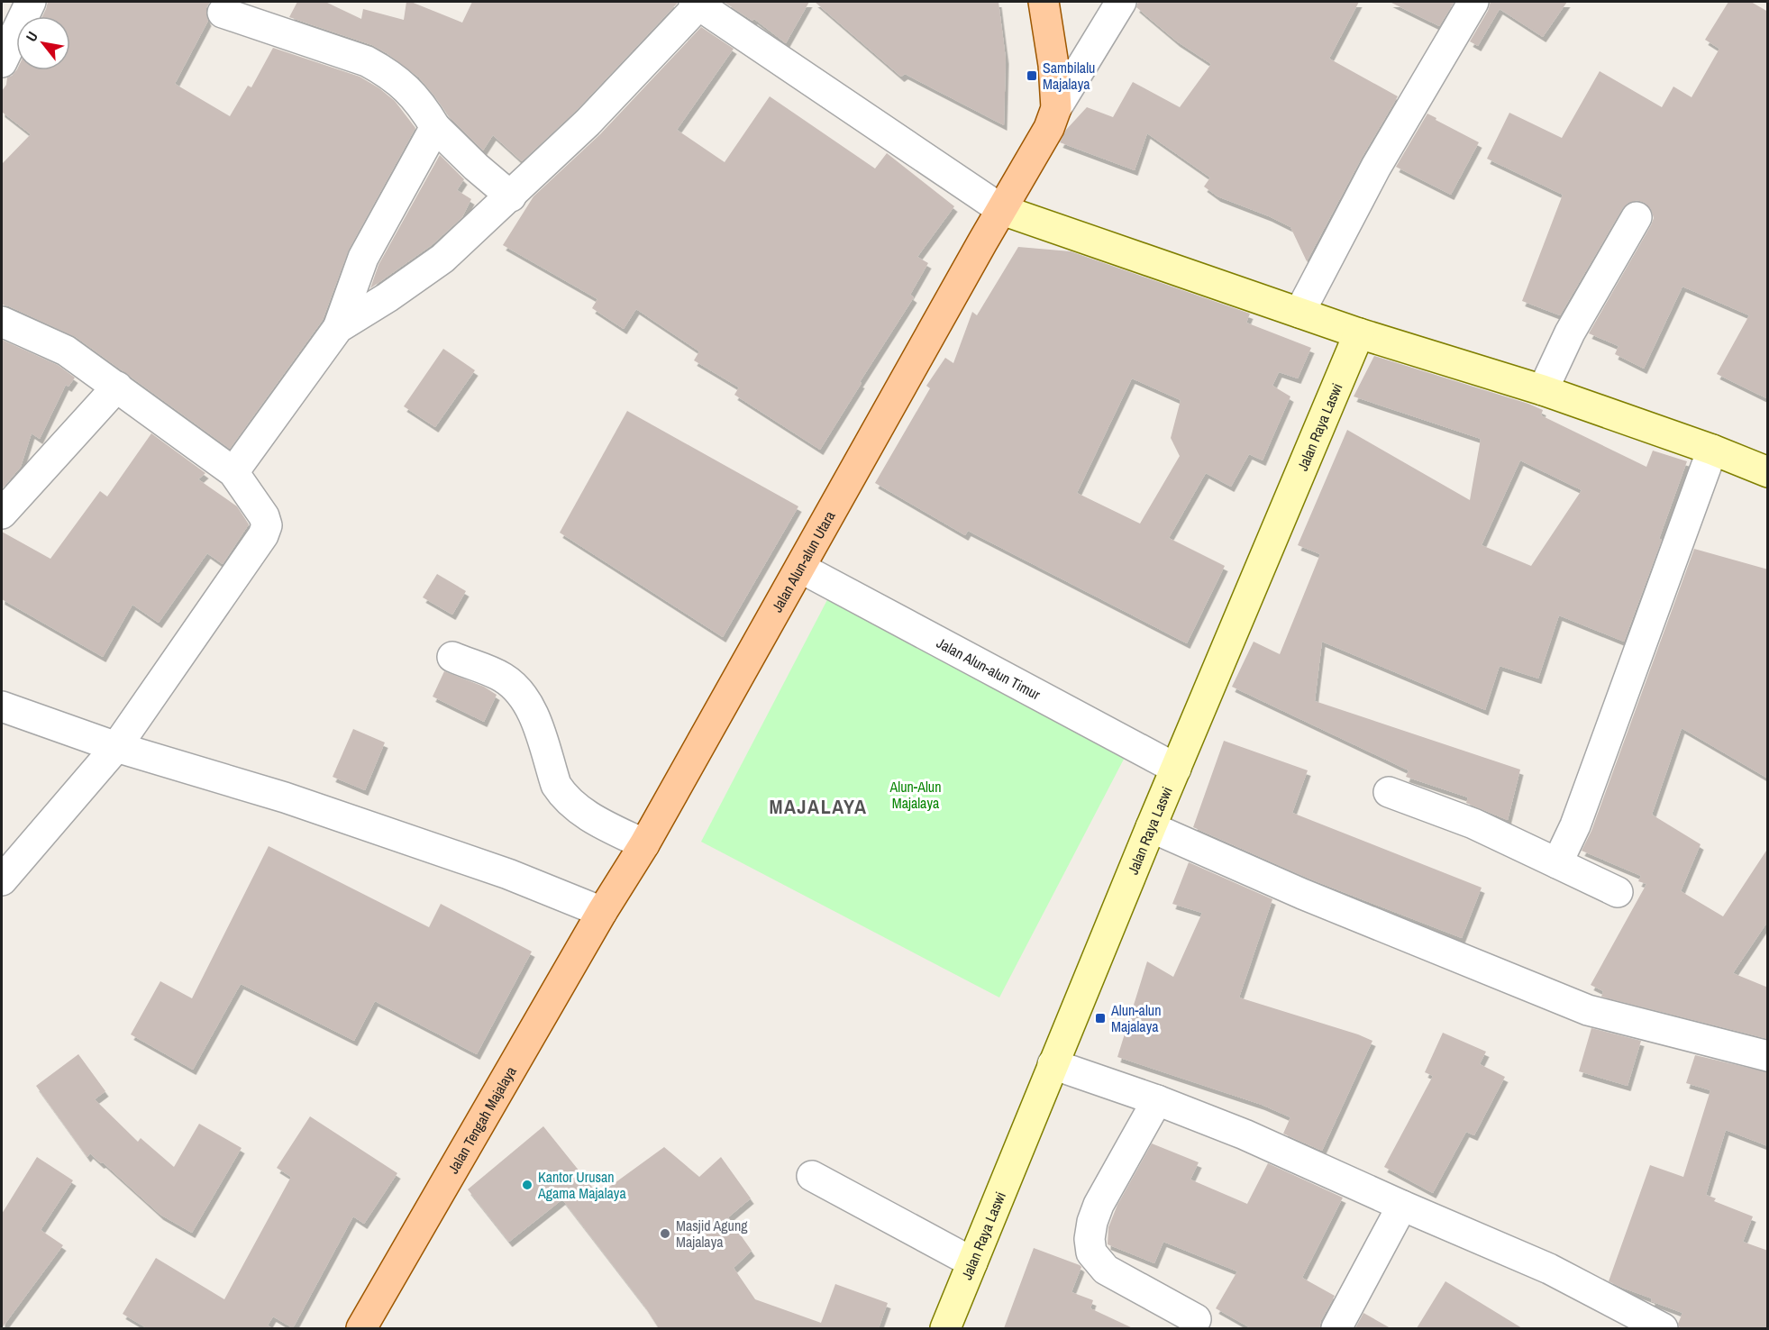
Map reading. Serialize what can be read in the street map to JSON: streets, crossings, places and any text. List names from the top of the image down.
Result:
{
  "streets": {
    "main road": ["Jalan Raya Laswi", "Jalan Alun-alun Utara", "Jalan Tengah Majalaya"],
    "street": ["Jalan Alun-alun Timur"]
  },
  "crossings": [
    ["Jalan Raya Laswi", "Jalan Alun-alun Timur"],
    ["Jalan Alun-alun Utara", "Jalan Alun-alun Timur"],
    ["Jalan Alun-alun Utara", "Jalan Tengah Majalaya"]
  ],
  "districts": ["MAJALAYA"],
  "parks": ["Alun-Alun Majalaya"],
  "places": {
    "transit": ["Sambilalu Majalaya", "Alun-alun Majalaya"],
    "other": ["Kantor Urusan Agama Majalaya", "Masjid Agung Majalaya"]
  },
  "north": "top left"
}
